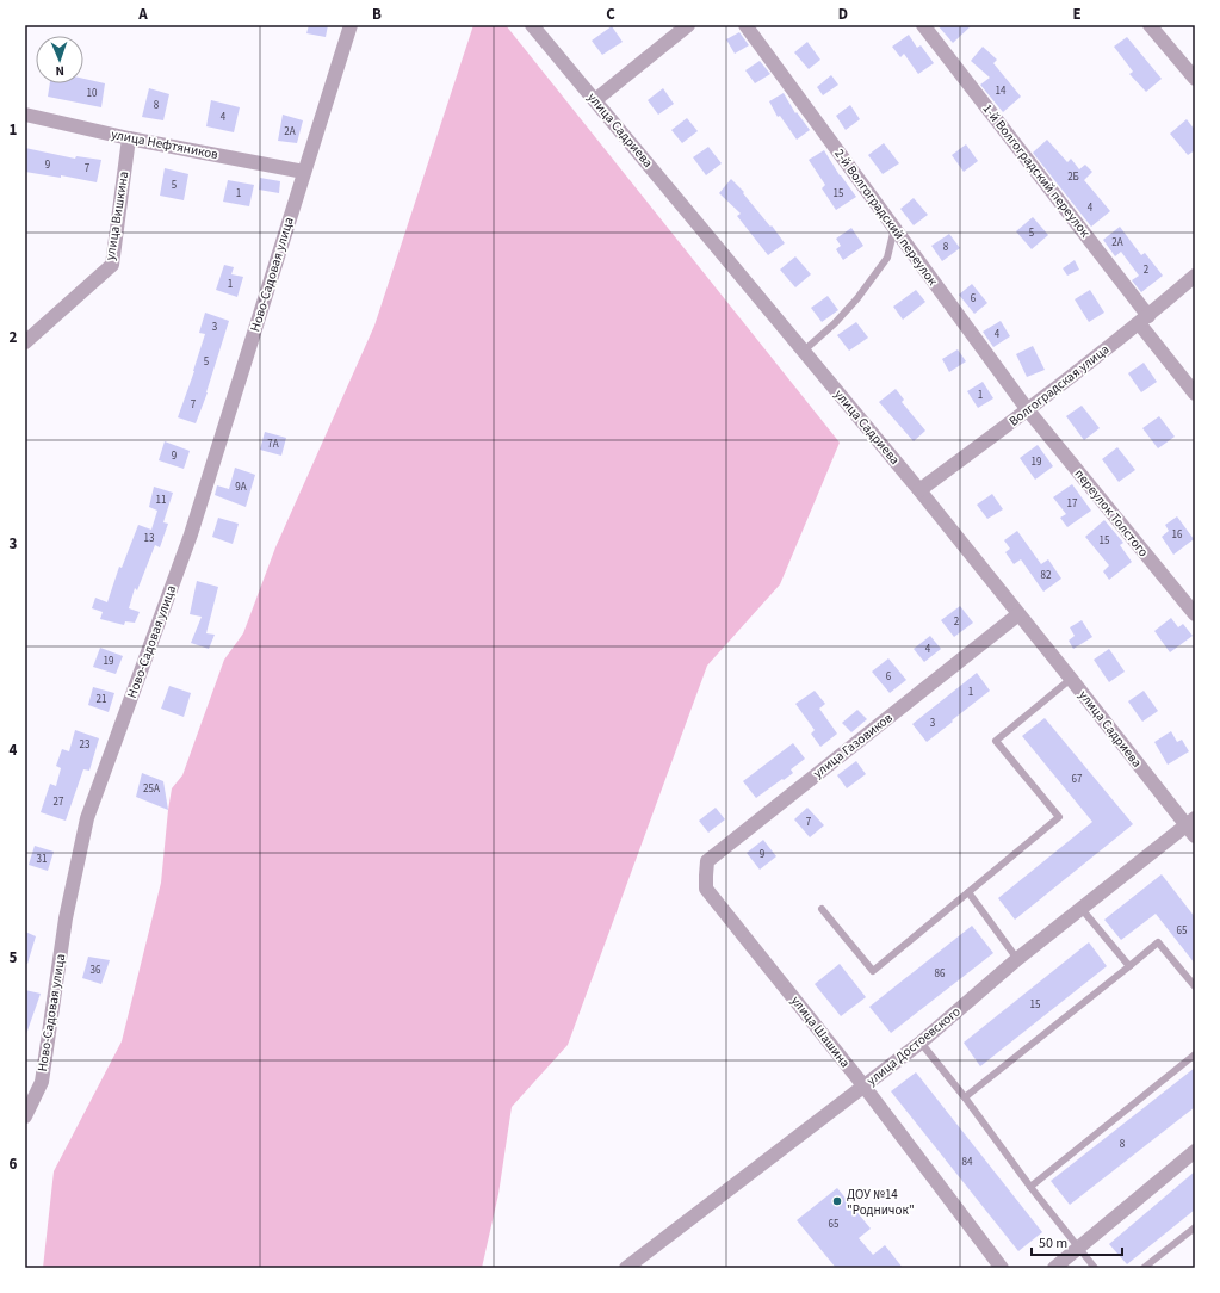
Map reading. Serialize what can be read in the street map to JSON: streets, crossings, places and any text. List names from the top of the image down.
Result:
{
  "streets": {
    "street": [
      "улица Садриева",
      "улица Нефтяников",
      "1-й Волгоградский переулок",
      "улица Вишкина",
      "2-й Волгоградский переулок",
      "Ново-Садовая улица",
      "Волгоградская улица",
      "переулок Толстого",
      "улица Газовиков",
      "улица Шашина",
      "улица Достоевского"
    ]
  },
  "crossings": [
    ["улица Садриева", "Волгоградская улица"],
    ["улица Садриева", "улица Газовиков"],
    ["улица Садриева", "улица Достоевского"],
    ["улица Нефтяников", "улица Вишкина"],
    ["улица Нефтяников", "Ново-Садовая улица"],
    ["1-й Волгоградский переулок", "Волгоградская улица"],
    ["2-й Волгоградский переулок", "Волгоградская улица"],
    ["2-й Волгоградский переулок", "переулок Толстого"],
    ["Волгоградская улица", "переулок Толстого"],
    ["улица Газовиков", "улица Шашина"],
    ["улица Шашина", "улица Достоевского"]
  ],
  "places": ["ДОУ №14 \"Родничок\""],
  "house_numbers": [
    "14",
    "10",
    "8",
    "4",
    "2А",
    "9",
    "7",
    "2Б",
    "5",
    "1",
    "15",
    "4",
    "5",
    "2А",
    "8",
    "2",
    "1",
    "6",
    "3",
    "4",
    "5",
    "1",
    "7",
    "7А",
    "9",
    "19",
    "9А",
    "11",
    "17",
    "16",
    "13",
    "15",
    "82",
    "2",
    "4",
    "19",
    "6",
    "1",
    "21",
    "3",
    "23",
    "67",
    "25А",
    "27",
    "7",
    "9",
    "31",
    "65",
    "36",
    "86",
    "15",
    "8",
    "84",
    "65"
  ],
  "scale_bar": "50 m",
  "north": "bottom",
  "grid": {
    "columns": [
      "A",
      "B",
      "C",
      "D",
      "E"
    ],
    "rows": [
      "1",
      "2",
      "3",
      "4",
      "5",
      "6"
    ]
  }
}
